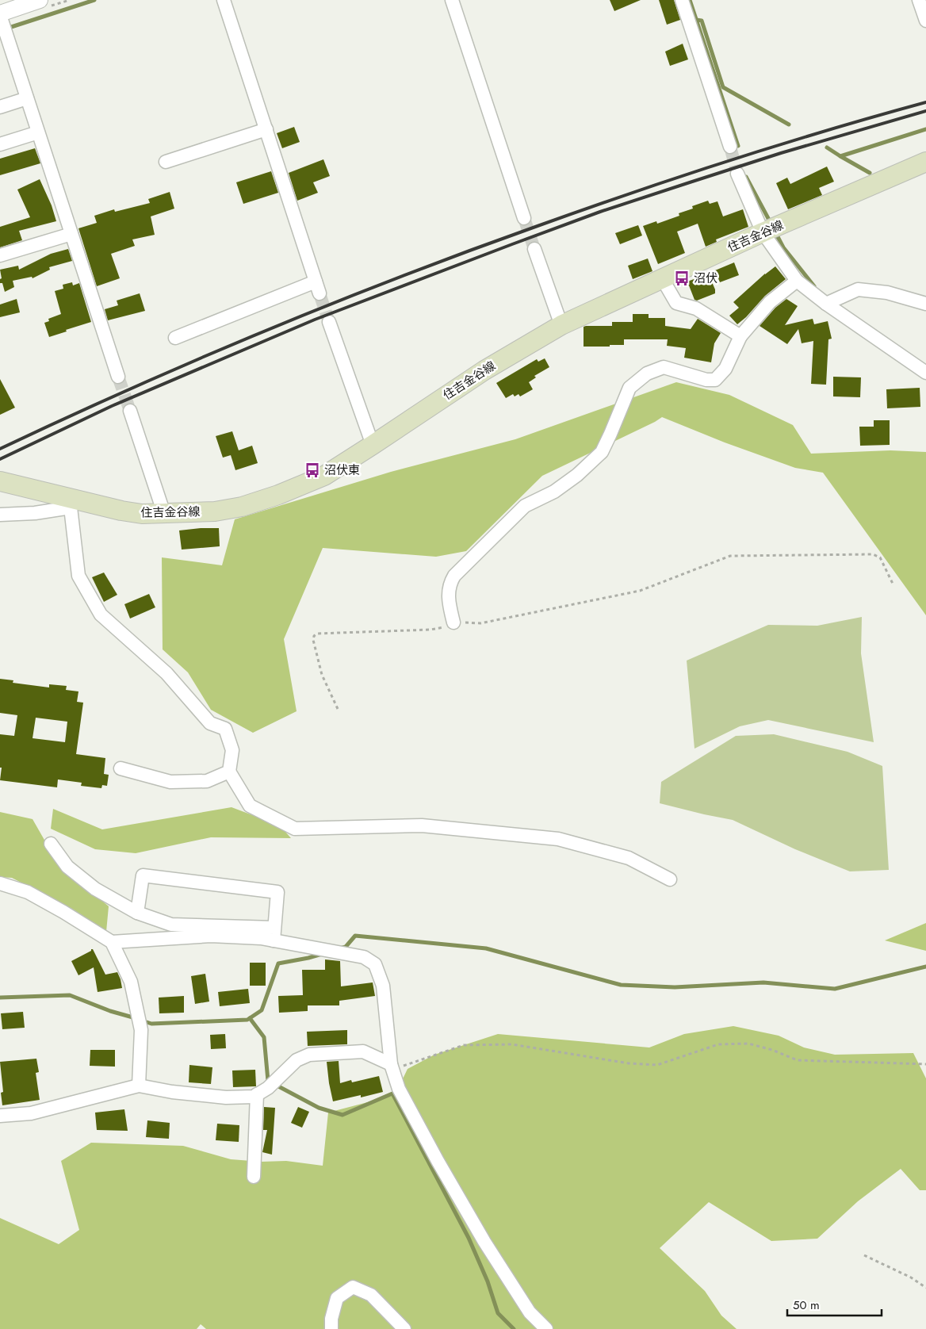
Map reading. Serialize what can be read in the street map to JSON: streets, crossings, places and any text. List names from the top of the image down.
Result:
{
  "streets": {
    "main road": ["住吉金谷線"]
  },
  "places": {
    "bus stop": ["沼伏", "沼伏東"]
  },
  "scale_bar": "50 m"
}
